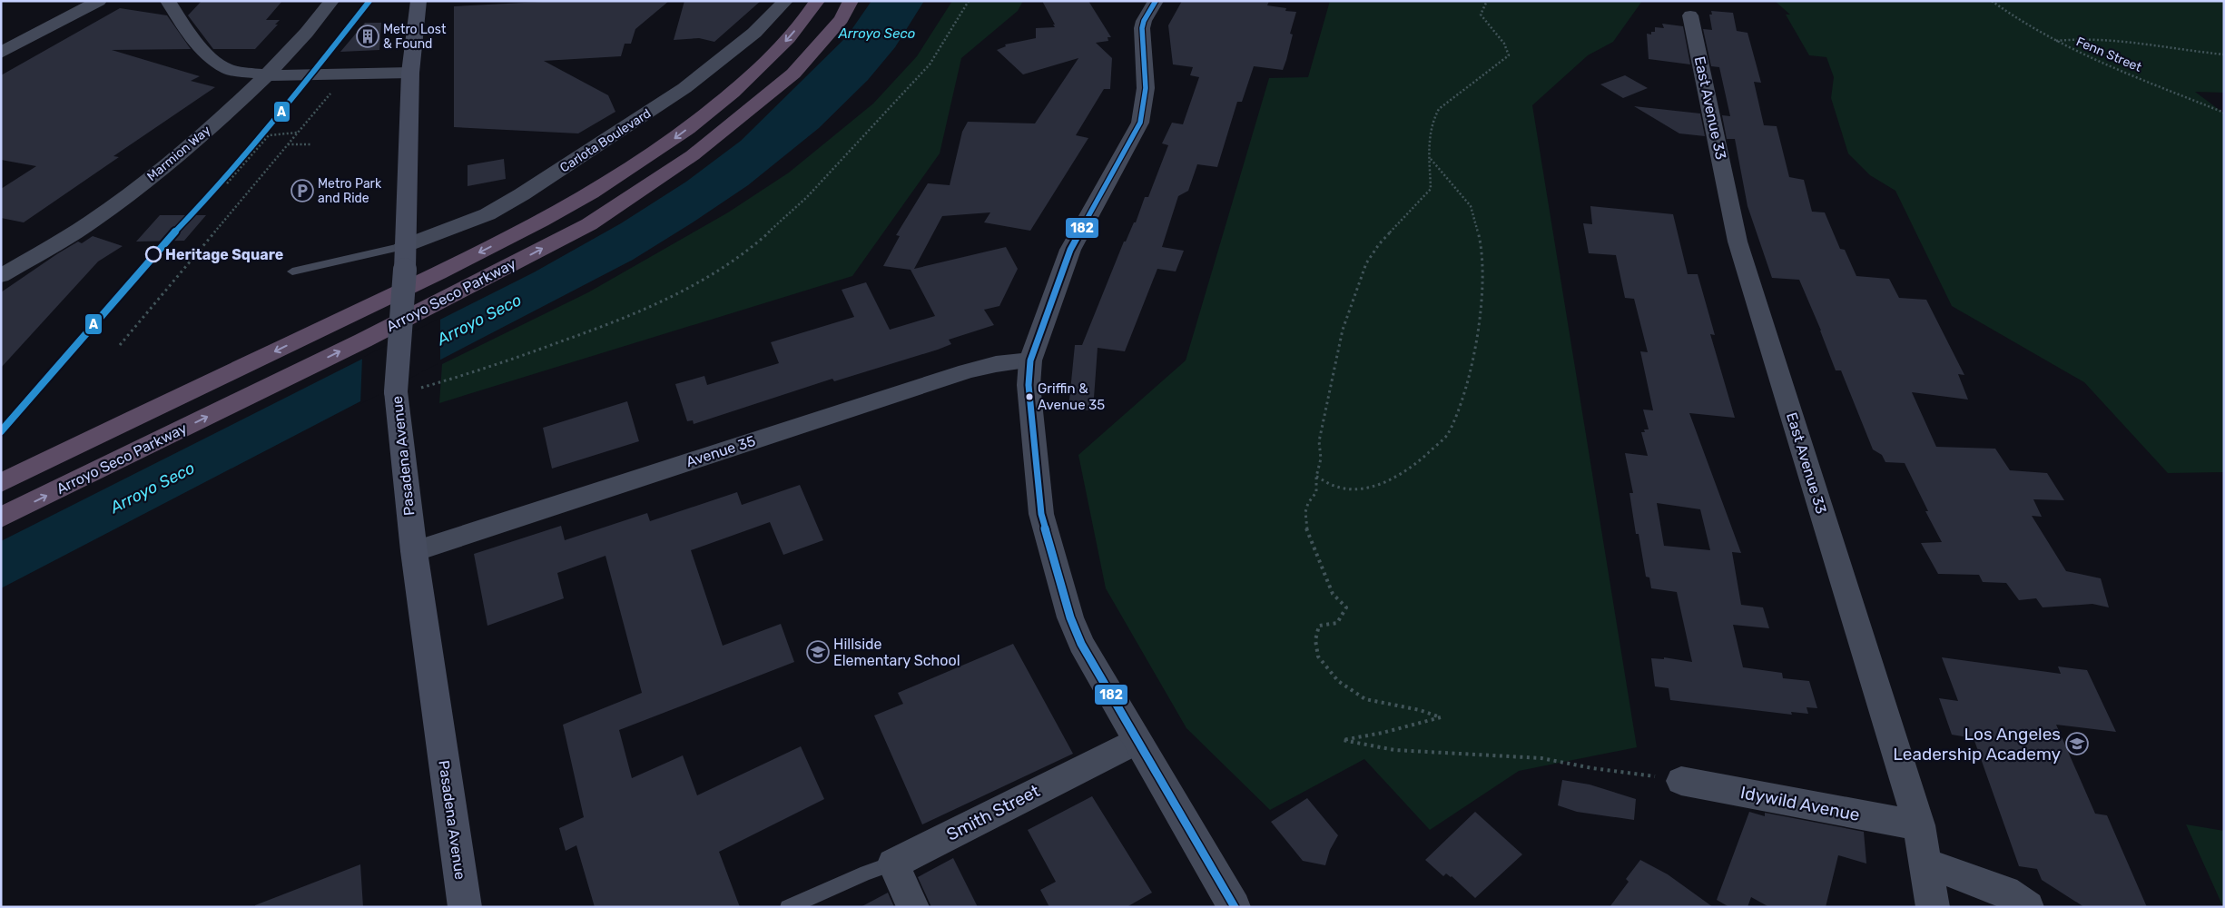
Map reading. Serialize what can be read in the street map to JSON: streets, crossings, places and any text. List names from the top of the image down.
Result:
{
  "streets": {
    "highway": ["Arroyo Seco Parkway"],
    "main road": ["Pasadena Avenue"],
    "street": [
      "East Avenue 33",
      "Carlota Boulevard",
      "Marmion Way",
      "Avenue 35",
      "Idywild Avenue",
      "Smith Street"
    ],
    "path": ["Fenn Street"]
  },
  "crossings": [
    ["East Avenue 33", "Idywild Avenue"],
    ["Carlota Boulevard", "Pasadena Avenue"],
    ["Avenue 35", "Pasadena Avenue"]
  ],
  "water": ["Arroyo Seco"],
  "places": {
    "building": ["Metro Lost & Found"],
    "parking": ["Metro Park and Ride"],
    "other": ["Heritage Square", "Griffin & Avenue 35"],
    "school or university": ["Hillside Elementary School", "Los Angeles Leadership Academy"]
  },
  "lines": ["transit line A", "transit line 182"]
}
